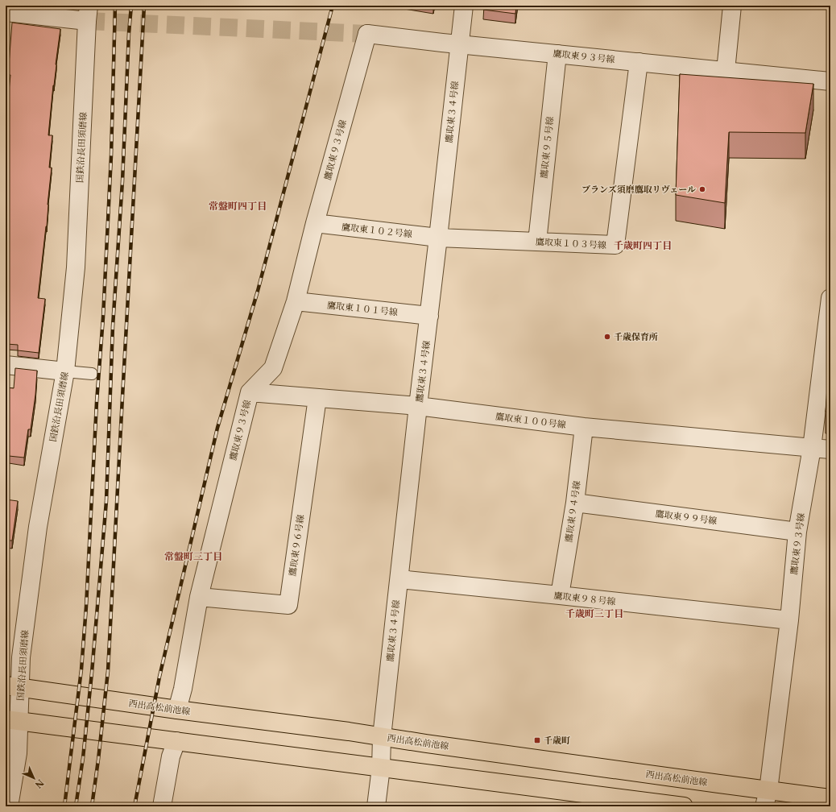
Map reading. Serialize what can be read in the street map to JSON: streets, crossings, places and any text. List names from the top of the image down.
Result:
{
  "streets": {
    "main road": ["西出高松前池線"],
    "street": [
      "鷹取東９３号線",
      "鷹取東３４号線",
      "国鉄沿長田須磨線",
      "鷹取東９５号線",
      "鷹取東１０２号線",
      "鷹取東１０３号線",
      "鷹取東１０１号線",
      "鷹取東１００号線",
      "鷹取東９４号線",
      "鷹取東９９号線",
      "鷹取東９６号線",
      "鷹取東９８号線"
    ]
  },
  "crossings": [
    ["鷹取東９３号線", "鷹取東３４号線"],
    ["鷹取東９３号線", "鷹取東９５号線"],
    ["鷹取東９３号線", "鷹取東１０２号線"],
    ["鷹取東９３号線", "鷹取東１０３号線"],
    ["鷹取東９３号線", "鷹取東１０１号線"],
    ["鷹取東９３号線", "鷹取東１００号線"],
    ["鷹取東９３号線", "鷹取東９９号線"],
    ["鷹取東９３号線", "鷹取東９６号線"],
    ["鷹取東９３号線", "鷹取東９８号線"],
    ["鷹取東９３号線", "西出高松前池線"],
    ["鷹取東３４号線", "鷹取東１０２号線"],
    ["鷹取東３４号線", "鷹取東１０３号線"],
    ["鷹取東３４号線", "鷹取東１０１号線"],
    ["鷹取東３４号線", "鷹取東１００号線"],
    ["鷹取東３４号線", "鷹取東９８号線"],
    ["鷹取東３４号線", "西出高松前池線"],
    ["国鉄沿長田須磨線", "西出高松前池線"],
    ["鷹取東９５号線", "鷹取東１０３号線"],
    ["鷹取東１０２号線", "鷹取東１０３号線"],
    ["鷹取東１００号線", "鷹取東９４号線"],
    ["鷹取東１００号線", "鷹取東９６号線"],
    ["鷹取東９４号線", "鷹取東９９号線"],
    ["鷹取東９４号線", "鷹取東９８号線"]
  ],
  "districts": [
    "常盤町四丁目",
    "千歳町四丁目",
    "常盤町三丁目",
    "千歳町三丁目"
  ],
  "places": {
    "other": ["ブランズ須磨鷹取リヴェール", "千歳保育所"],
    "transit": ["千歳町"]
  },
  "north": "bottom right"
}
